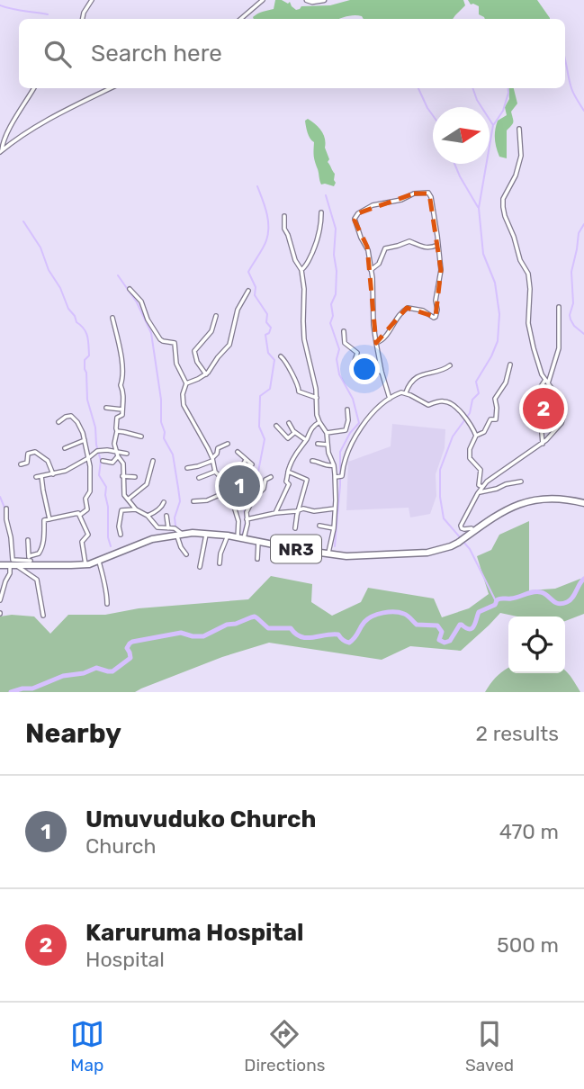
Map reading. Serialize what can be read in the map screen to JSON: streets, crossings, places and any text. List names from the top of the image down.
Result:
{
  "streets": {
    "highway": ["NR3"]
  },
  "north": "right",
  "page": {
    "search": "Search here",
    "pins": ["2", "1"],
    "heading": ["Nearby", "2 results"],
    "list": [
      {
        "mark": "1",
        "name": "Umuvuduko Church",
        "note": "Church",
        "value": "470 m"
      },
      {
        "mark": "2",
        "name": "Karuruma Hospital",
        "note": "Hospital",
        "value": "500 m"
      }
    ],
    "nav": ["Map", "Directions", "Saved"]
  }
}
